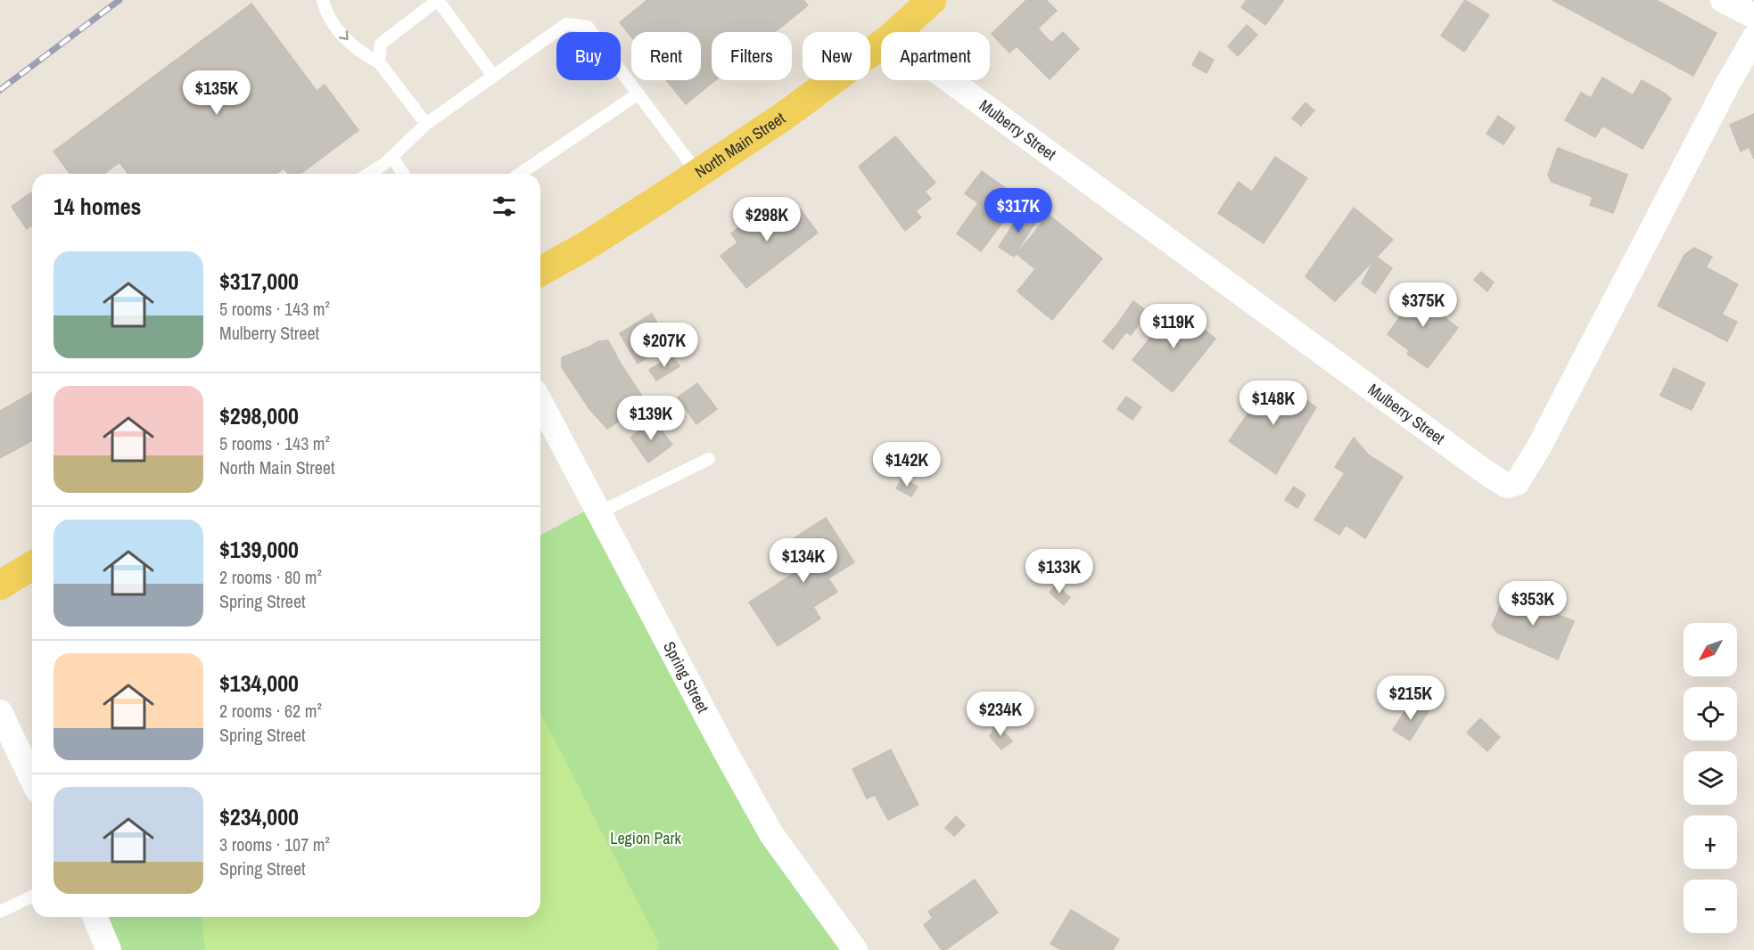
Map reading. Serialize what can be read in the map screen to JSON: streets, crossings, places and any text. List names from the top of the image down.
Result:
{
  "streets": {
    "main road": ["North Main Street"],
    "street": ["Mulberry Street", "Spring Street"]
  },
  "parks": ["Legion Park"],
  "north": "bottom left",
  "page": {
    "chip": [
      "Buy",
      "Rent",
      "Filters",
      "New",
      "Apartment"
    ],
    "price": [
      "$135K",
      "$317K",
      "$298K",
      "$375K",
      "$119K",
      "$207K",
      "$148K",
      "$139K",
      "$142K",
      "$134K",
      "$133K",
      "$353K",
      "$215K",
      "$234K"
    ],
    "heading": "14 homes",
    "list": [
      {
        "name": "$317,000",
        "note": "5 rooms · 143 m² · Mulberry Street"
      },
      {
        "name": "$298,000",
        "note": "5 rooms · 143 m² · North Main Street"
      },
      {
        "name": "$139,000",
        "note": "2 rooms · 80 m² · Spring Street"
      },
      {
        "name": "$134,000",
        "note": "2 rooms · 62 m² · Spring Street"
      },
      {
        "name": "$234,000",
        "note": "3 rooms · 107 m² · Spring Street"
      }
    ],
    "map_buttons": ["+", "−"]
  }
}
